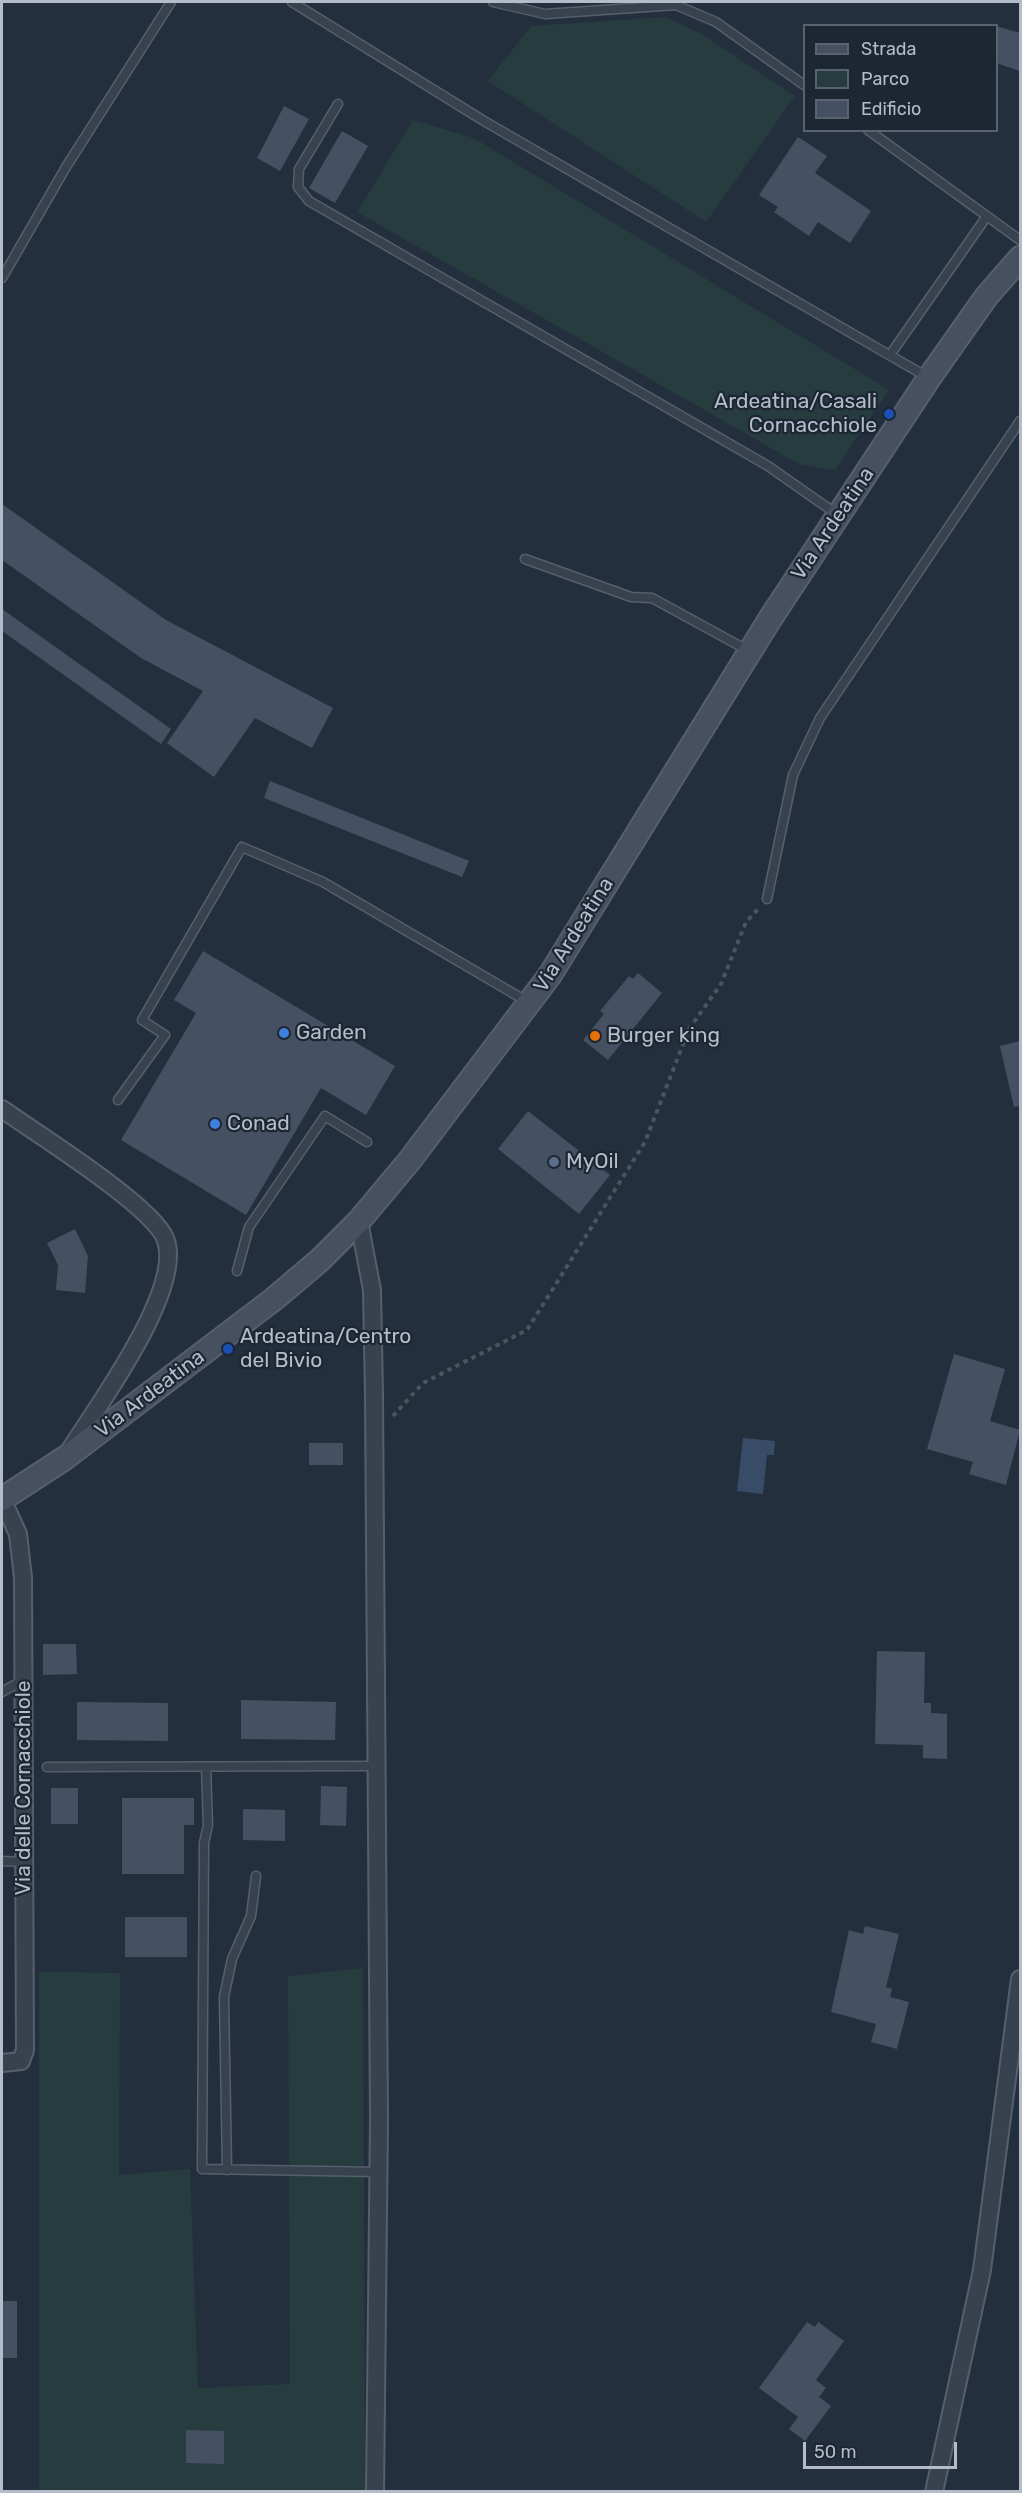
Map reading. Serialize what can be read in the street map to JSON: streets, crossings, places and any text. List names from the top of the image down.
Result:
{
  "streets": {
    "main road": ["Via Ardeatina"],
    "street": ["Via delle Cornacchiole"]
  },
  "crossings": [
    ["Via Ardeatina", "Via delle Cornacchiole"]
  ],
  "places": [
    "Ardeatina/Casali Cornacchiole",
    "Garden",
    "Burger king",
    "Conad",
    "MyOil",
    "Ardeatina/Centro del Bivio"
  ],
  "legend": ["Strada", "Parco", "Edificio"],
  "scale_bar": "50 m"
}
